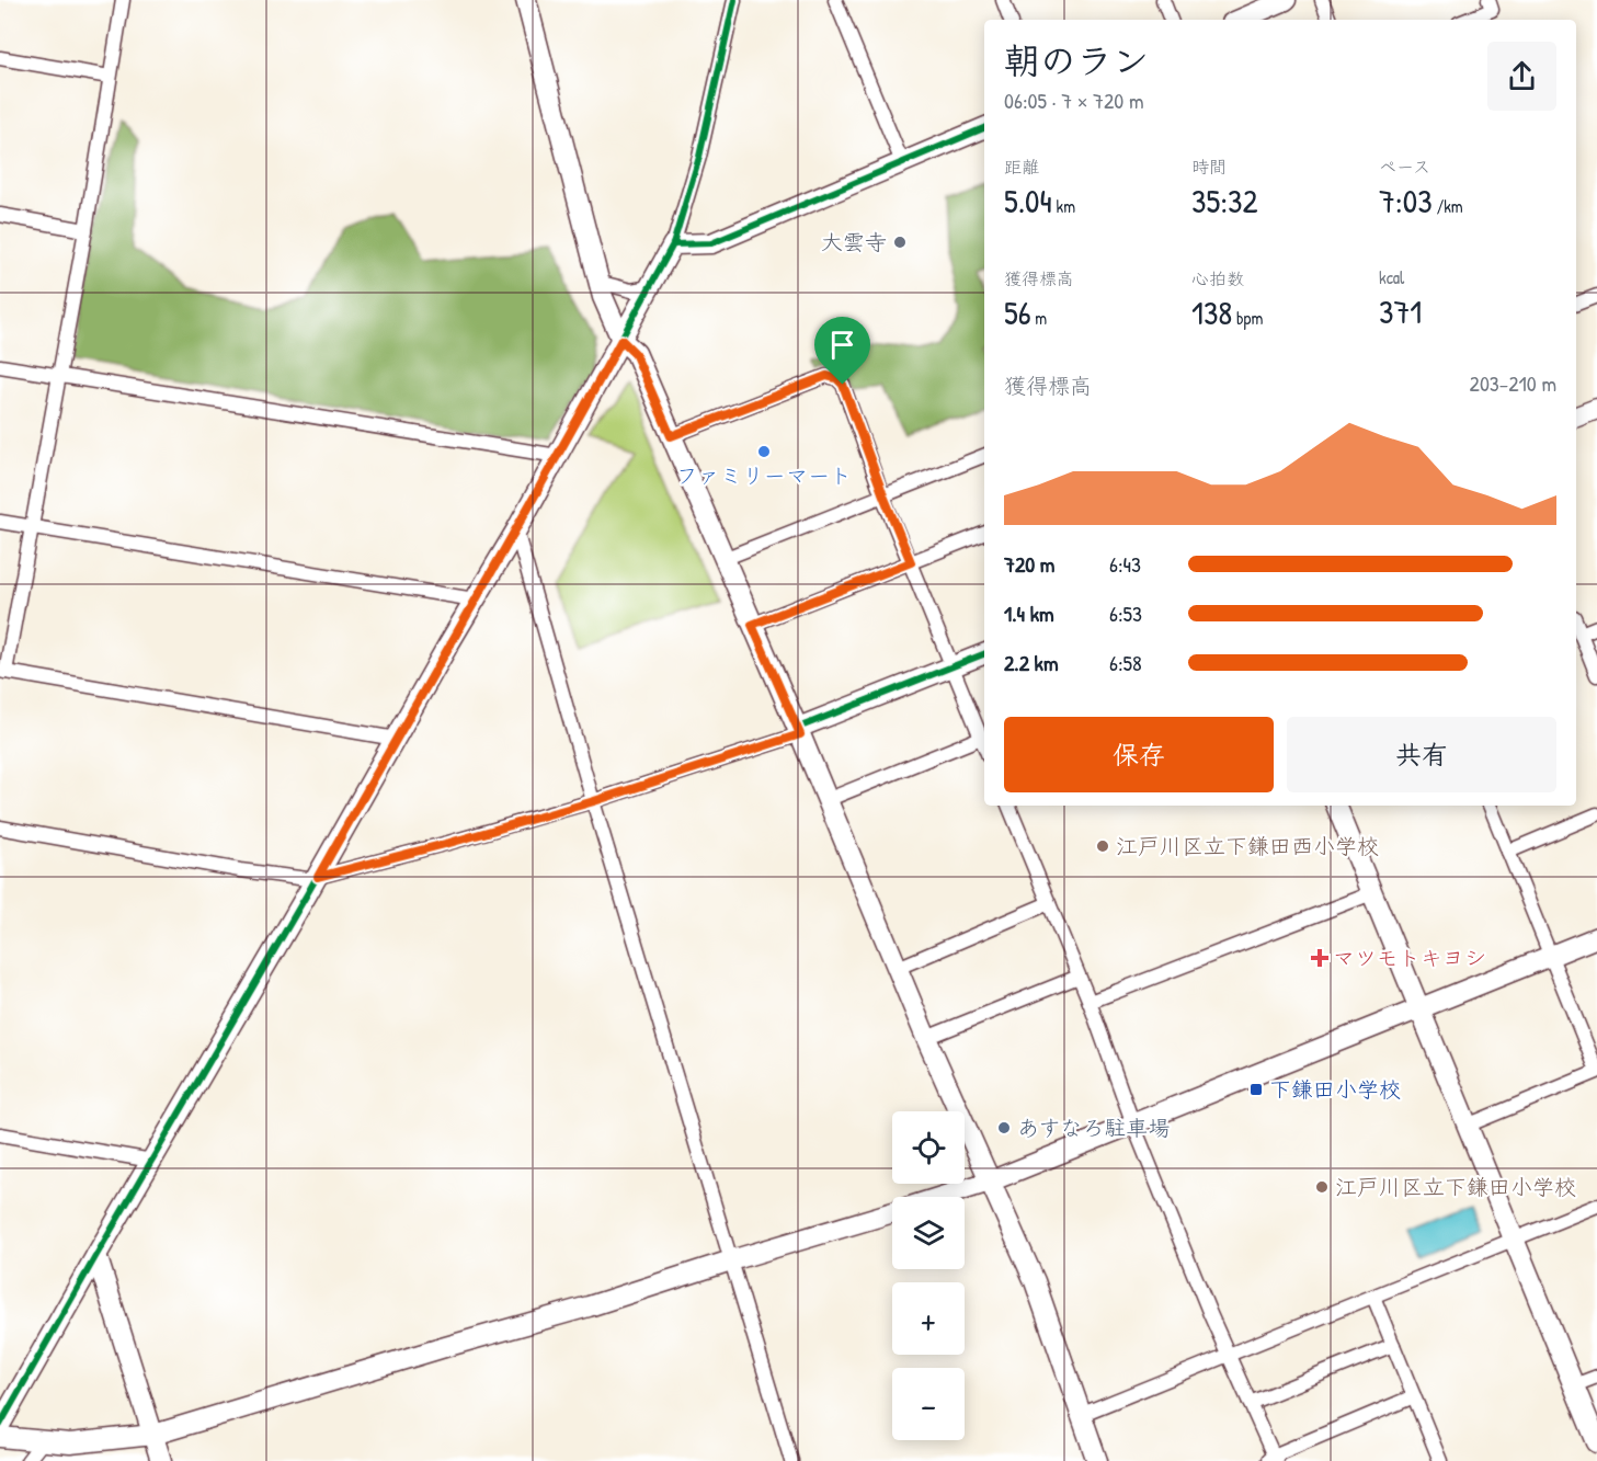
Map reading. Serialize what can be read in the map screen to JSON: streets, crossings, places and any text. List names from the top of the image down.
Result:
{
  "places": {
    "other": [
      "大雲寺",
      "ファミリーマート",
      "江戸川区立下鎌田西小学校",
      "あすなろ駐車場",
      "江戸川区立下鎌田小学校"
    ],
    "health": ["マツモトキヨシ"],
    "transit": ["下鎌田小学校"]
  },
  "page": {
    "heading": ["朝のラン", "06:05 · 7 × 720 m"],
    "stats": [
      ["距離", "5.04 km"],
      ["時間", "35:32"],
      ["ペース", "7:03 /km"],
      ["獲得標高", "56 m"],
      ["心拍数", "138 bpm"],
      ["kcal", "371"]
    ],
    "chart": ["獲得標高", "203–210 m"],
    "list": [
      {
        "name": "720 m",
        "note": "6:43"
      },
      {
        "name": "1.4 km",
        "note": "6:53"
      },
      {
        "name": "2.2 km",
        "note": "6:58"
      }
    ],
    "buttons": ["保存", "共有"],
    "map_buttons": ["+", "−"]
  }
}
